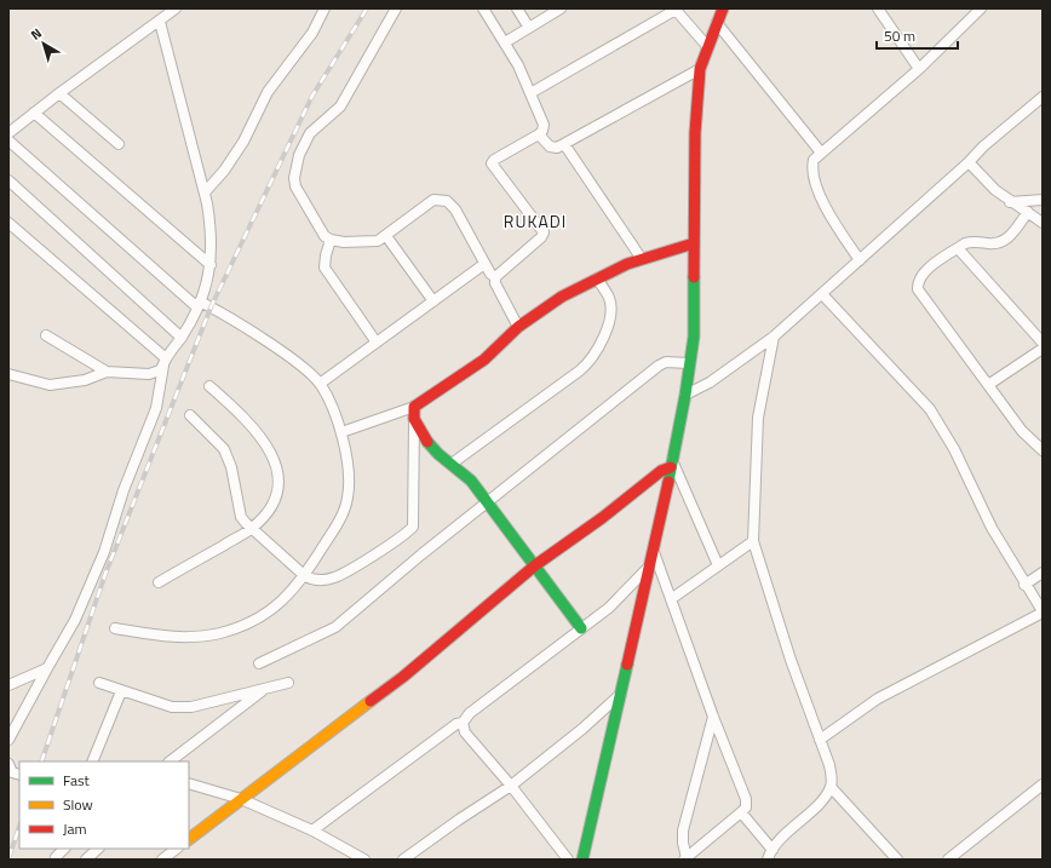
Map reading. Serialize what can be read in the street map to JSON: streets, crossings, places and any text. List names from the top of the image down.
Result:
{
  "districts": ["RUKADI"],
  "legend": ["Fast", "Slow", "Jam"],
  "scale_bar": "50 m",
  "north": "top left"
}
